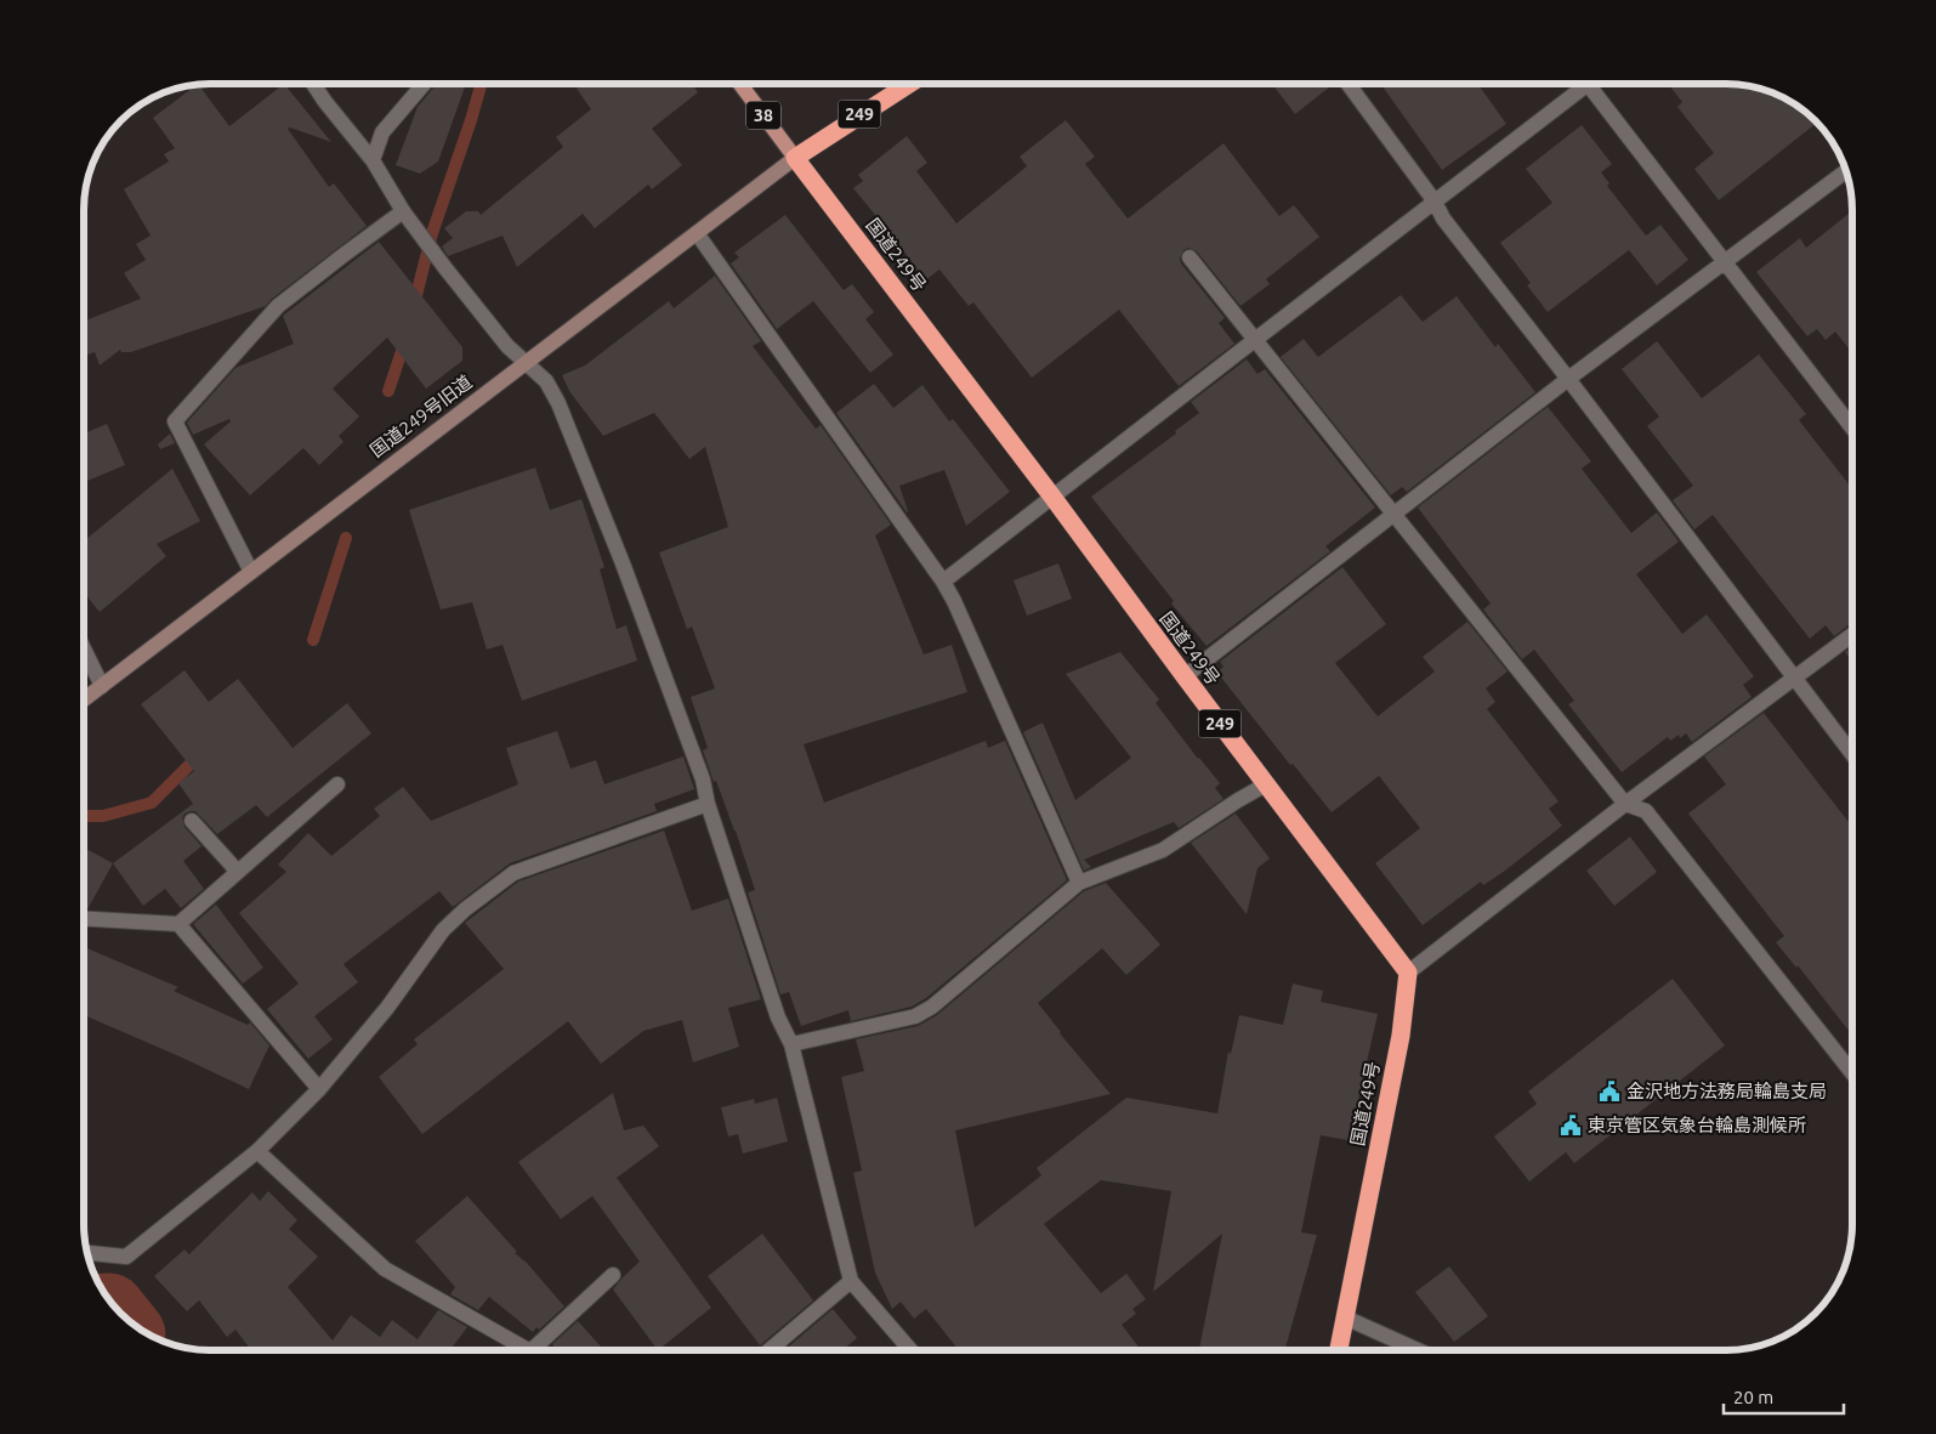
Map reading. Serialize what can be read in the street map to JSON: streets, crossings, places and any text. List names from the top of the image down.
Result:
{
  "streets": {
    "highway": ["249", "国道249号"],
    "main road": ["38"],
    "street": ["国道249号旧道"]
  },
  "crossings": [
    ["249", "38"],
    ["249", "国道249号"],
    ["249", "国道249号旧道"],
    ["38", "国道249号"],
    ["38", "国道249号旧道"],
    ["国道249号", "国道249号旧道"]
  ],
  "places": {
    "public building": ["金沢地方法務局輪島支局", "東京管区気象台輪島測候所"]
  },
  "scale_bar": "20 m"
}
